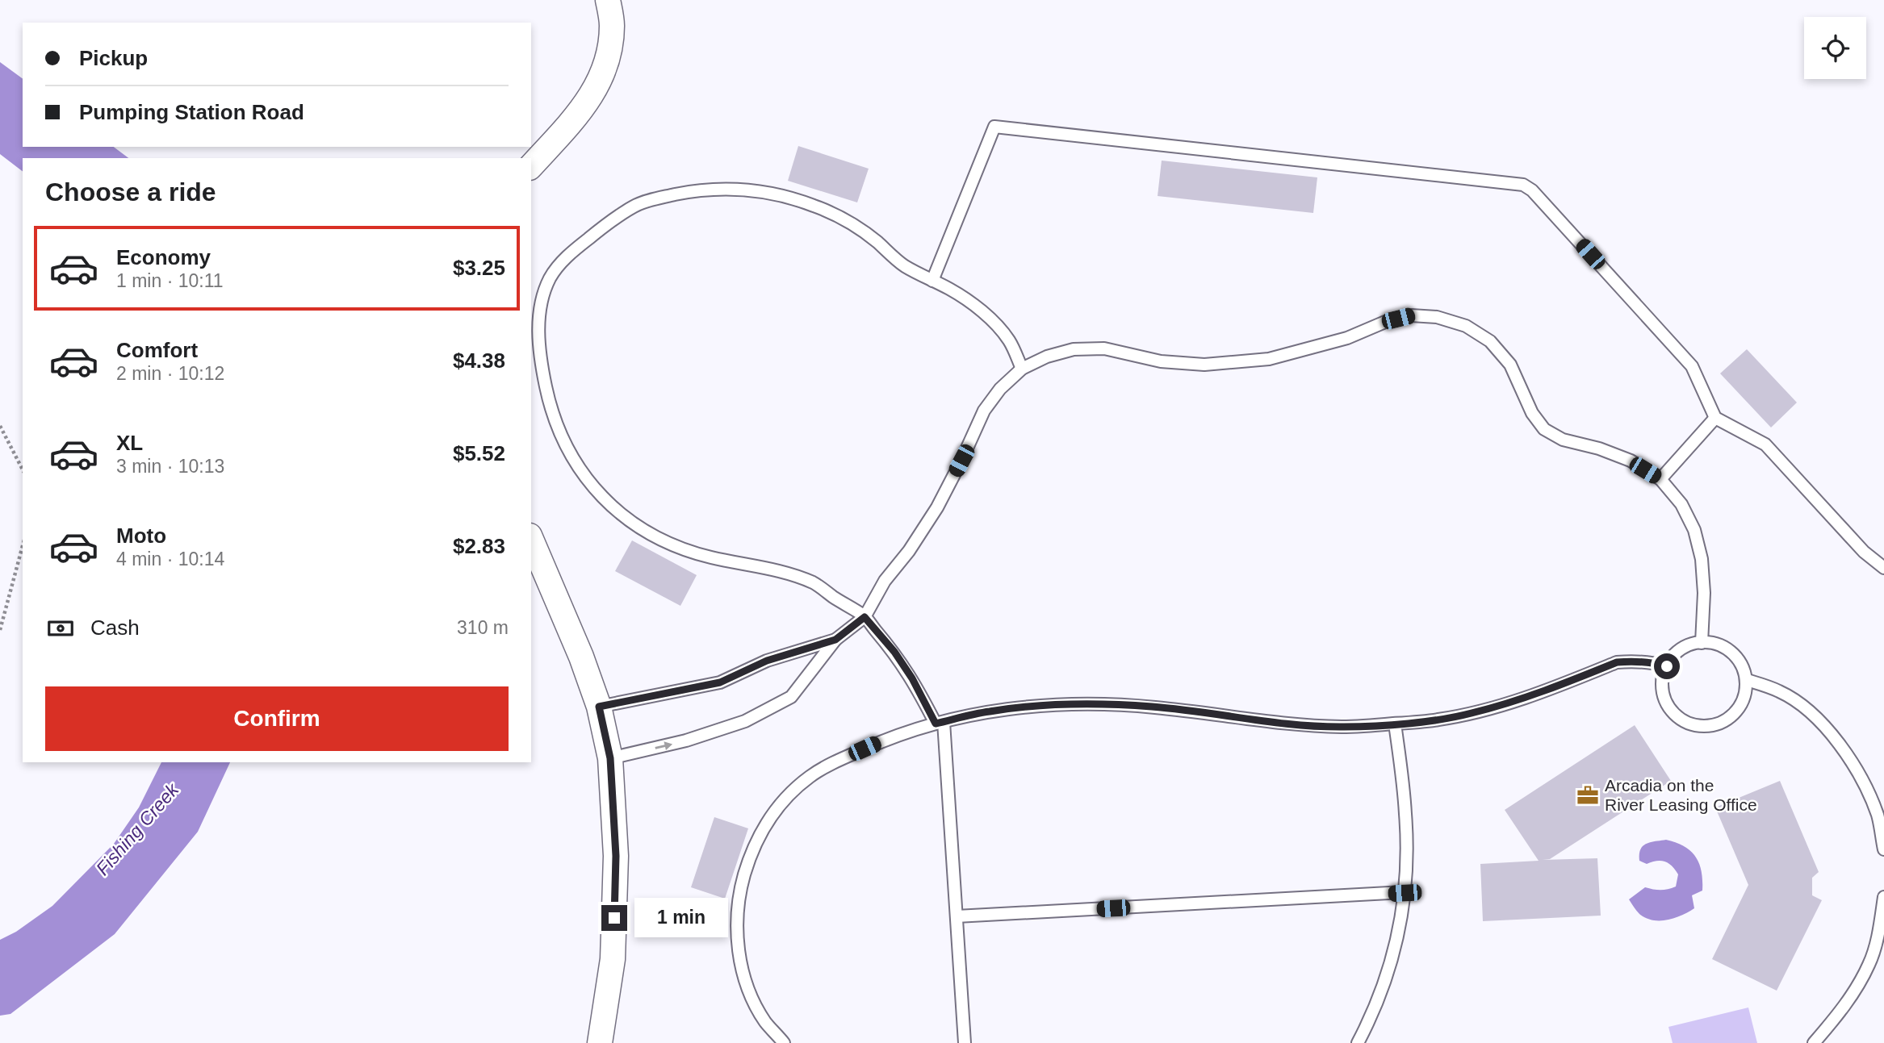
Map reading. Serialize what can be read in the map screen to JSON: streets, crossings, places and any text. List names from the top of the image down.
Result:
{
  "water": ["Fishing Creek"],
  "places": {
    "office": ["Arcadia on the River Leasing Office"]
  },
  "page": {
    "banner": ["Pickup", "Pumping Station Road"],
    "heading": "Choose a ride",
    "list": [
      {
        "name": "Economy",
        "note": "1 min · 10:11",
        "value": "$3.25"
      },
      {
        "name": "Comfort",
        "note": "2 min · 10:12",
        "value": "$4.38"
      },
      {
        "name": "XL",
        "note": "3 min · 10:13",
        "value": "$5.52"
      },
      {
        "name": "Moto",
        "note": "4 min · 10:14",
        "value": "$2.83"
      }
    ],
    "pay": ["Cash", "310 m"],
    "buttons": "Confirm",
    "bubble": "1 min"
  }
}
